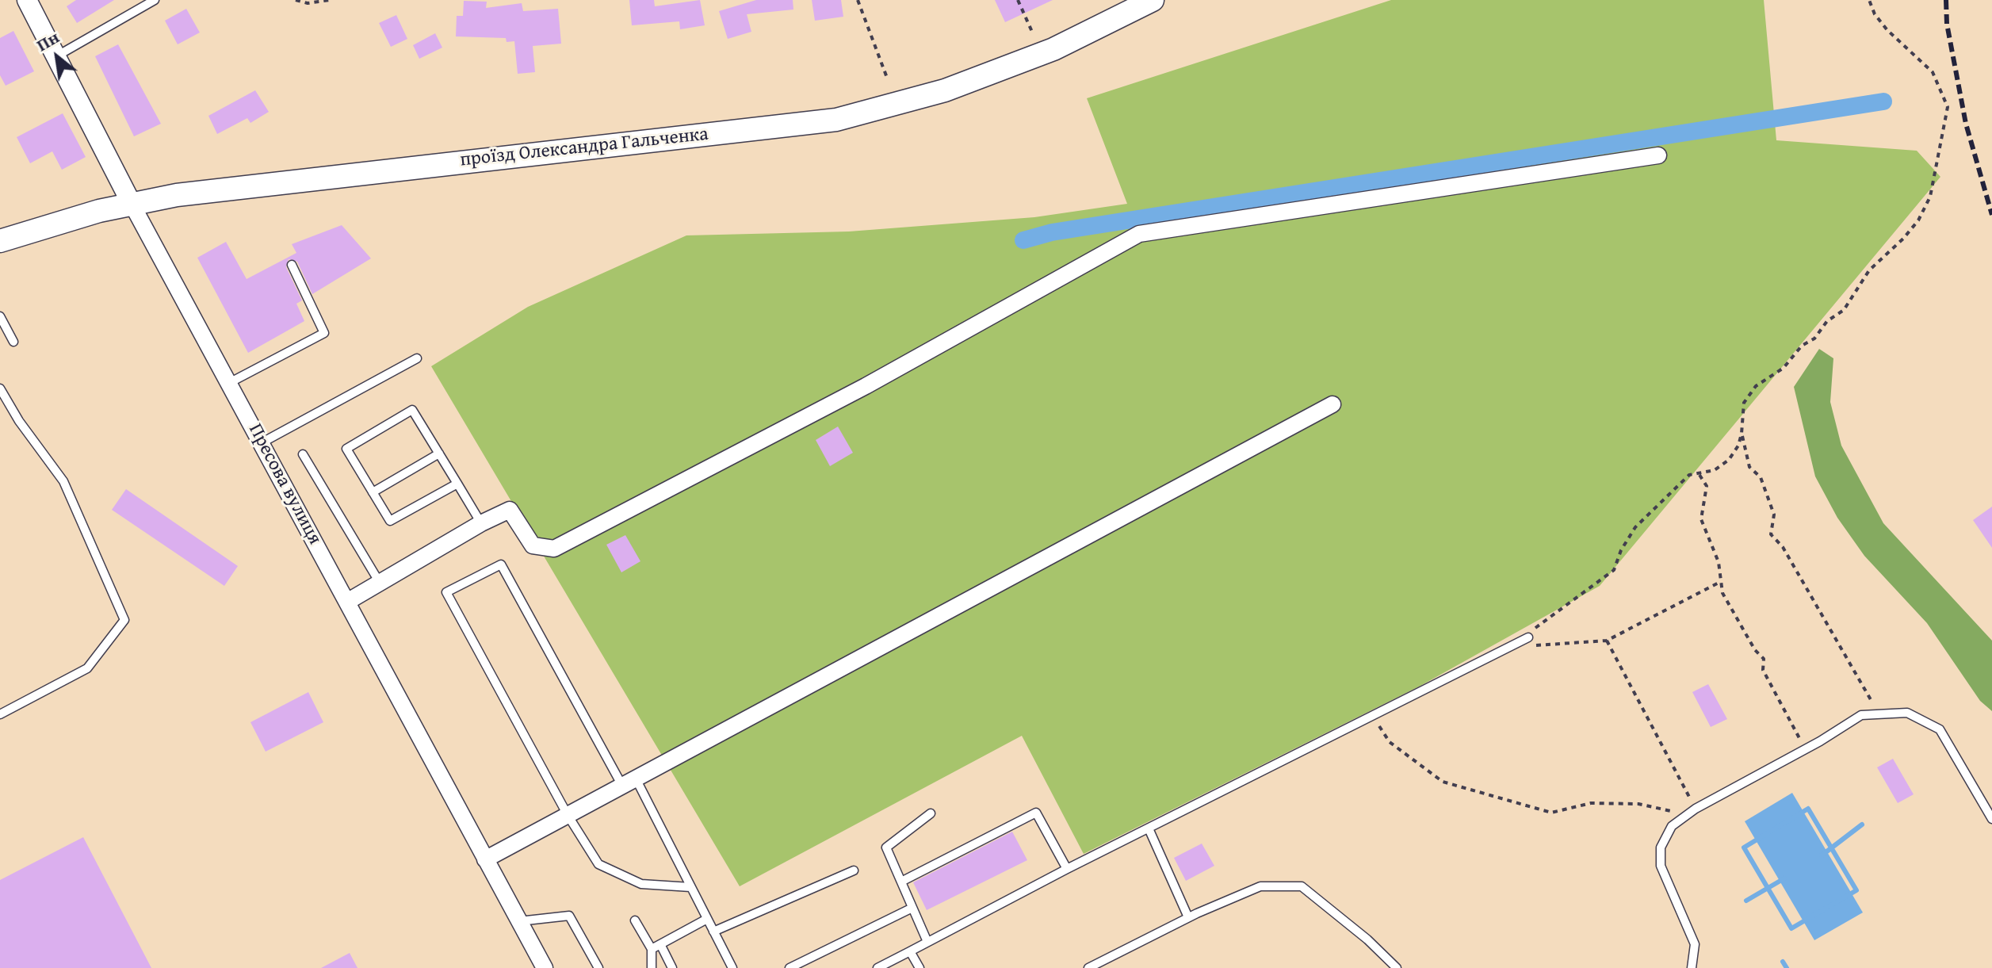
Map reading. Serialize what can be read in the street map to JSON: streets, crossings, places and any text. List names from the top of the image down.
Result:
{
  "streets": {
    "main road": ["проїзд Олександра Гальченка"],
    "street": ["Пресова вулиця"]
  },
  "crossings": [
    ["проїзд Олександра Гальченка", "Пресова вулиця"]
  ],
  "north": "top left"
}
